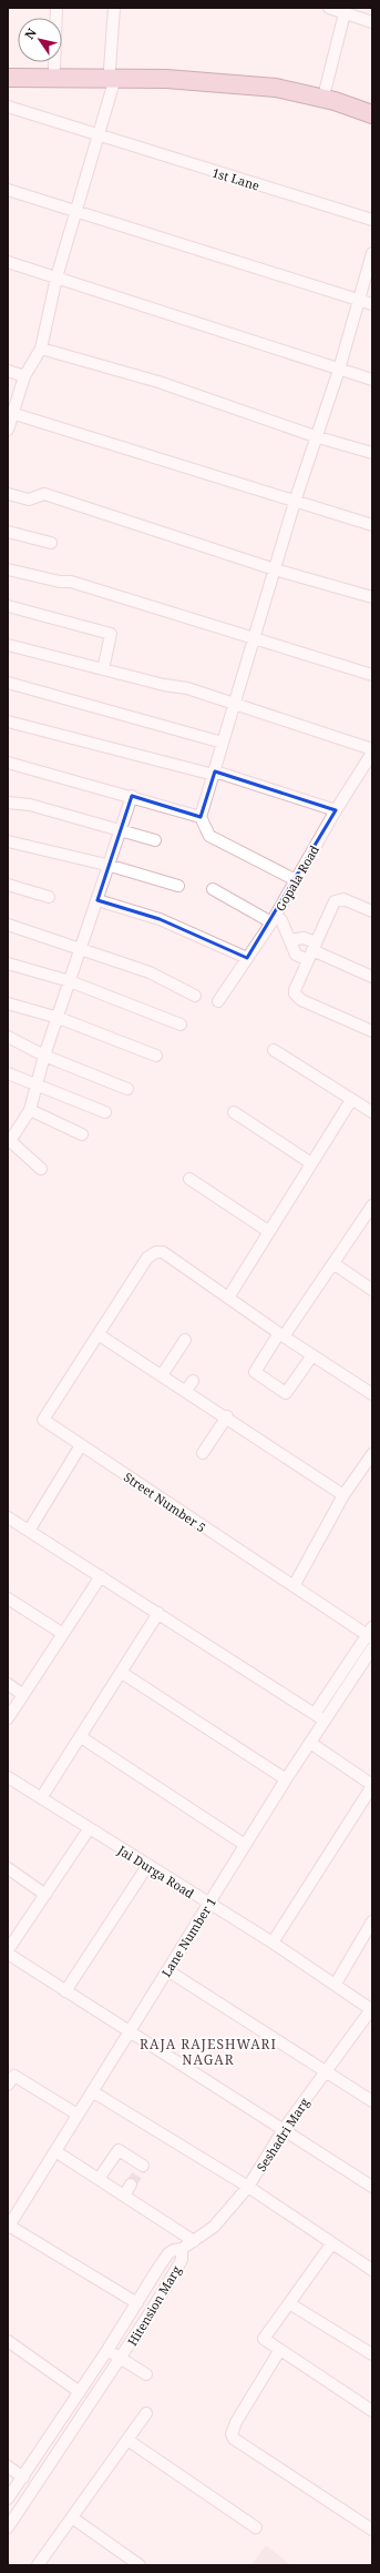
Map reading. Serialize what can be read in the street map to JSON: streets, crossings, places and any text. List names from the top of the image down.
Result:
{
  "streets": {
    "street": [
      "1st Lane",
      "Gopala Road",
      "Street Number 5",
      "Jai Durga Road",
      "Lane Number 1",
      "Seshadri Marg",
      "Hitension Marg"
    ]
  },
  "crossings": [
    ["Jai Durga Road", "Lane Number 1"],
    ["Jai Durga Road", "Seshadri Marg"],
    ["Seshadri Marg", "Hitension Marg"]
  ],
  "districts": ["RAJA RAJESHWARI NAGAR"],
  "north": "top left"
}
